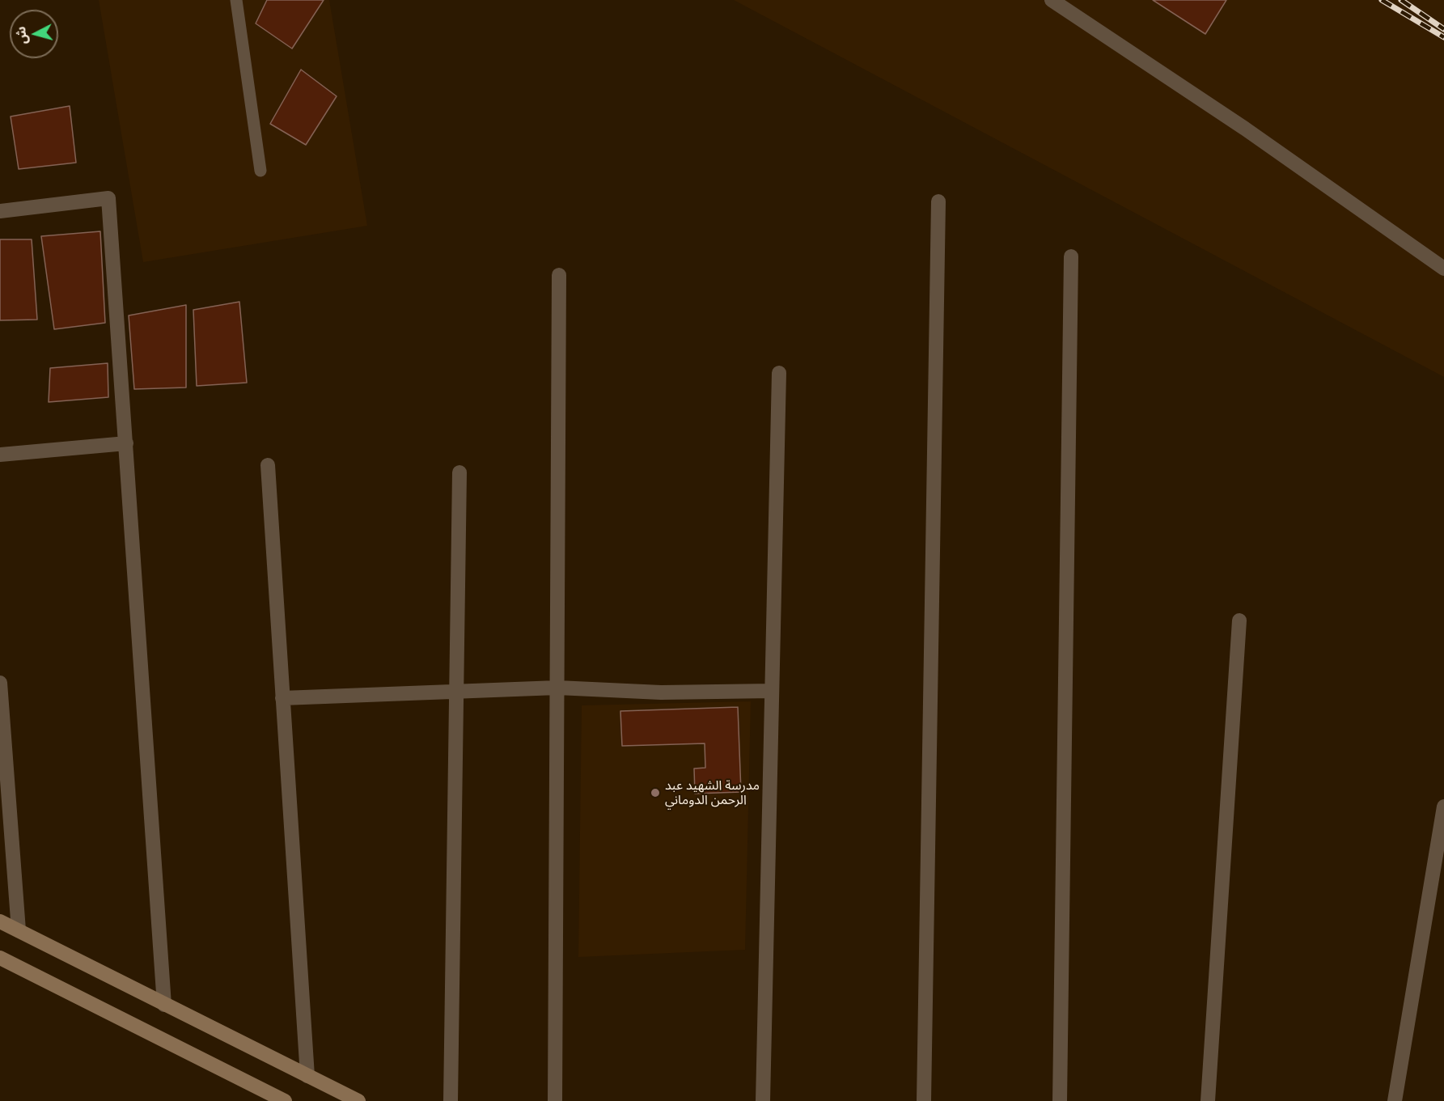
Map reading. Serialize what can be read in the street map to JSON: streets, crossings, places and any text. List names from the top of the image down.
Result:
{
  "places": ["مدرسة الشهيد عبد الرحمن الدوماني"],
  "north": "left"
}
